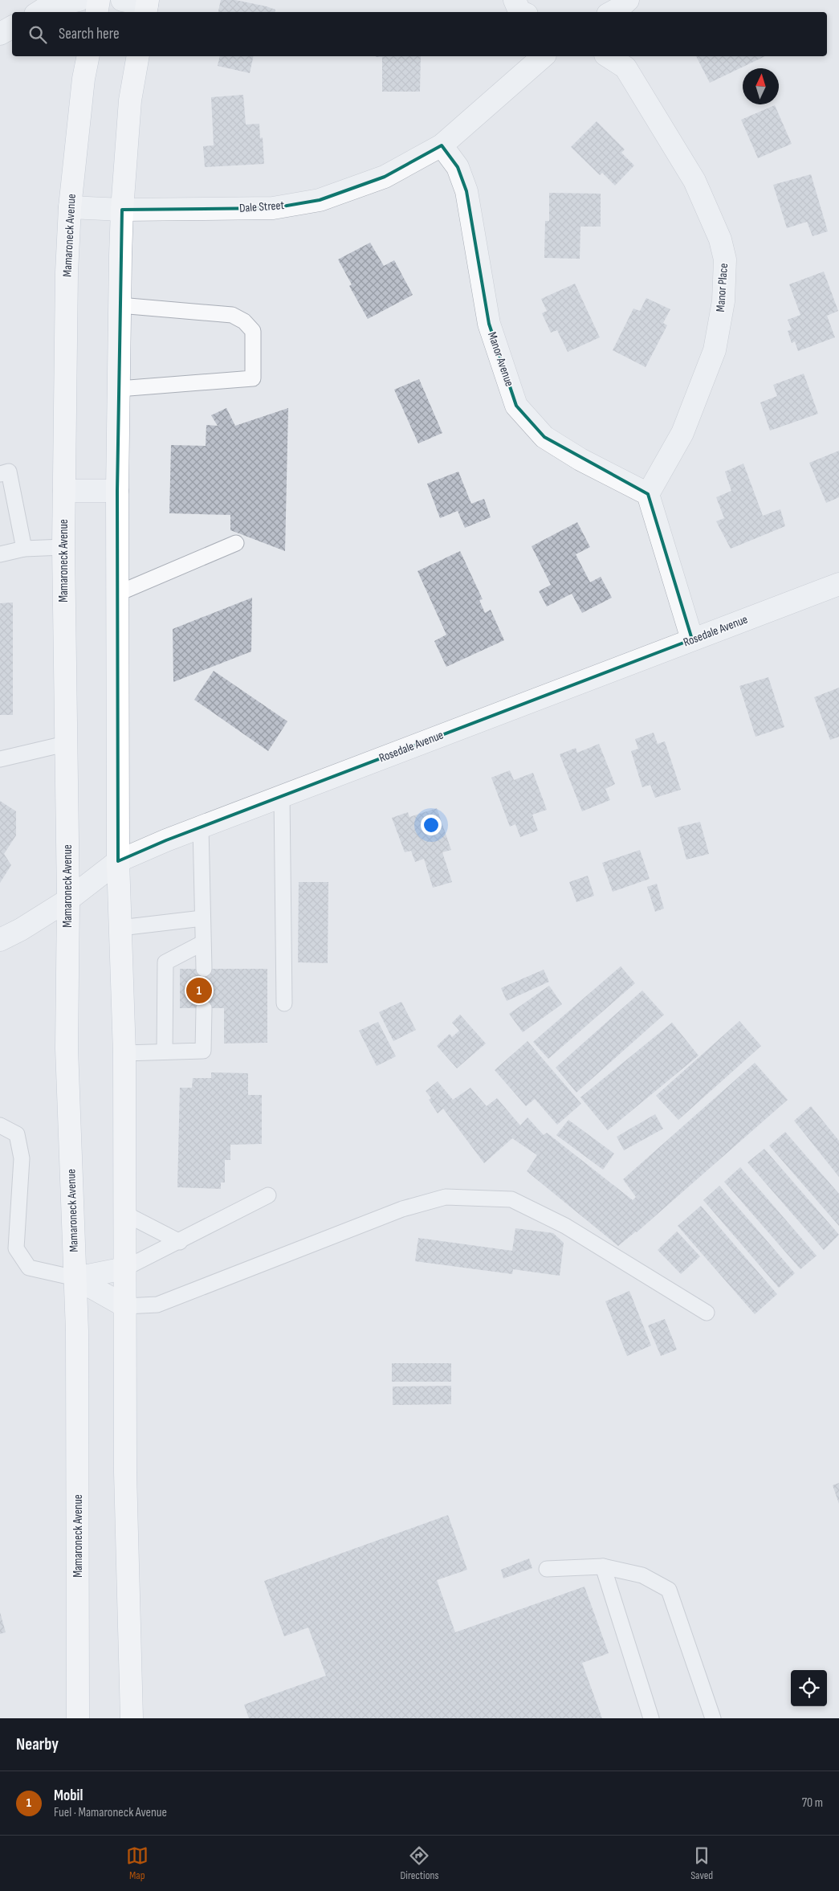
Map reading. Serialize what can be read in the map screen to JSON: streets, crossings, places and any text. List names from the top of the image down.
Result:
{
  "streets": {
    "main road": ["Mamaroneck Avenue"],
    "street": [
      "Dale Street",
      "Manor Place",
      "Manor Avenue",
      "Rosedale Avenue"
    ]
  },
  "crossings": [
    ["Dale Street", "Mamaroneck Avenue"],
    ["Dale Street", "Manor Avenue"],
    ["Mamaroneck Avenue", "Rosedale Avenue"],
    ["Manor Place", "Manor Avenue"]
  ],
  "north": "top",
  "page": {
    "search": "Search here",
    "pins": "1",
    "heading": "Nearby",
    "list": [
      {
        "mark": "1",
        "name": "Mobil",
        "note": "Fuel · Mamaroneck Avenue",
        "value": "70 m"
      }
    ],
    "nav": ["Map", "Directions", "Saved"]
  }
}
